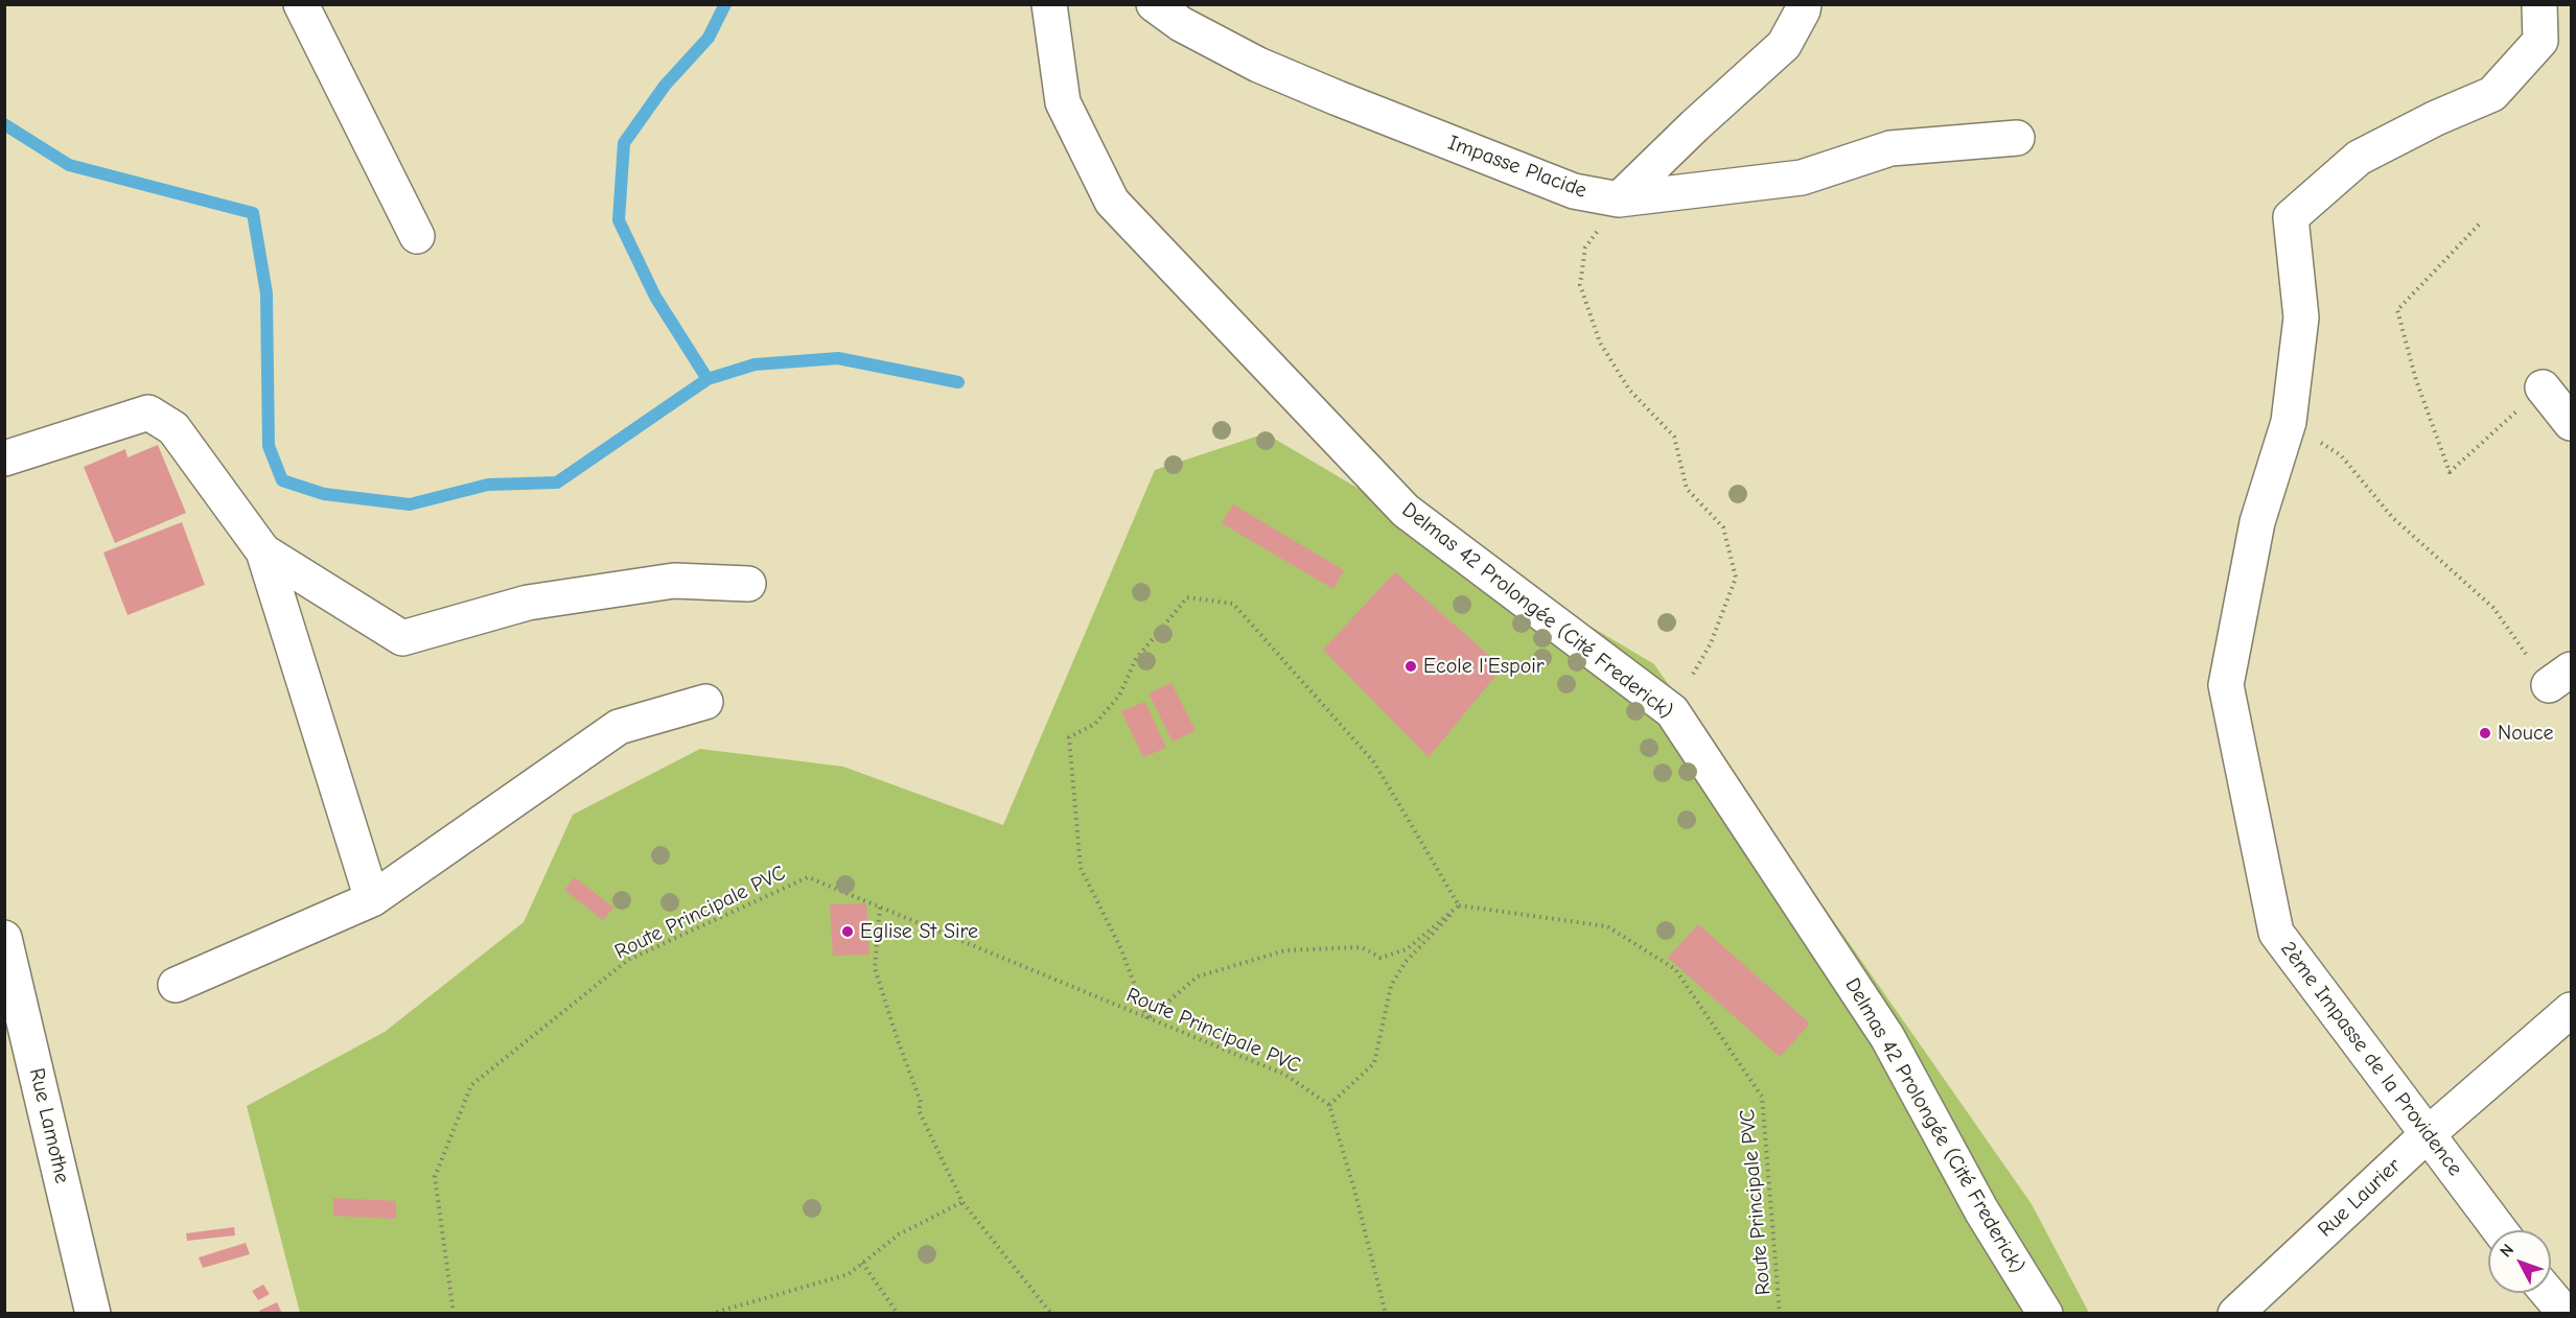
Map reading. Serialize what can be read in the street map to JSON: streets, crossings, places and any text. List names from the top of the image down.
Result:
{
  "streets": {
    "street": [
      "Impasse Placide",
      "Delmas 42 Prolongée (Cité Frederick)",
      "2ème Impasse de la Providence",
      "Rue Lamothe",
      "Rue Laurier"
    ],
    "path": ["Route Principale PVC"]
  },
  "crossings": [
    ["2ème Impasse de la Providence", "Rue Laurier"]
  ],
  "places": ["Ecole l'Espoir", "Nouce", "Eglise St Sire"],
  "north": "top left"
}
